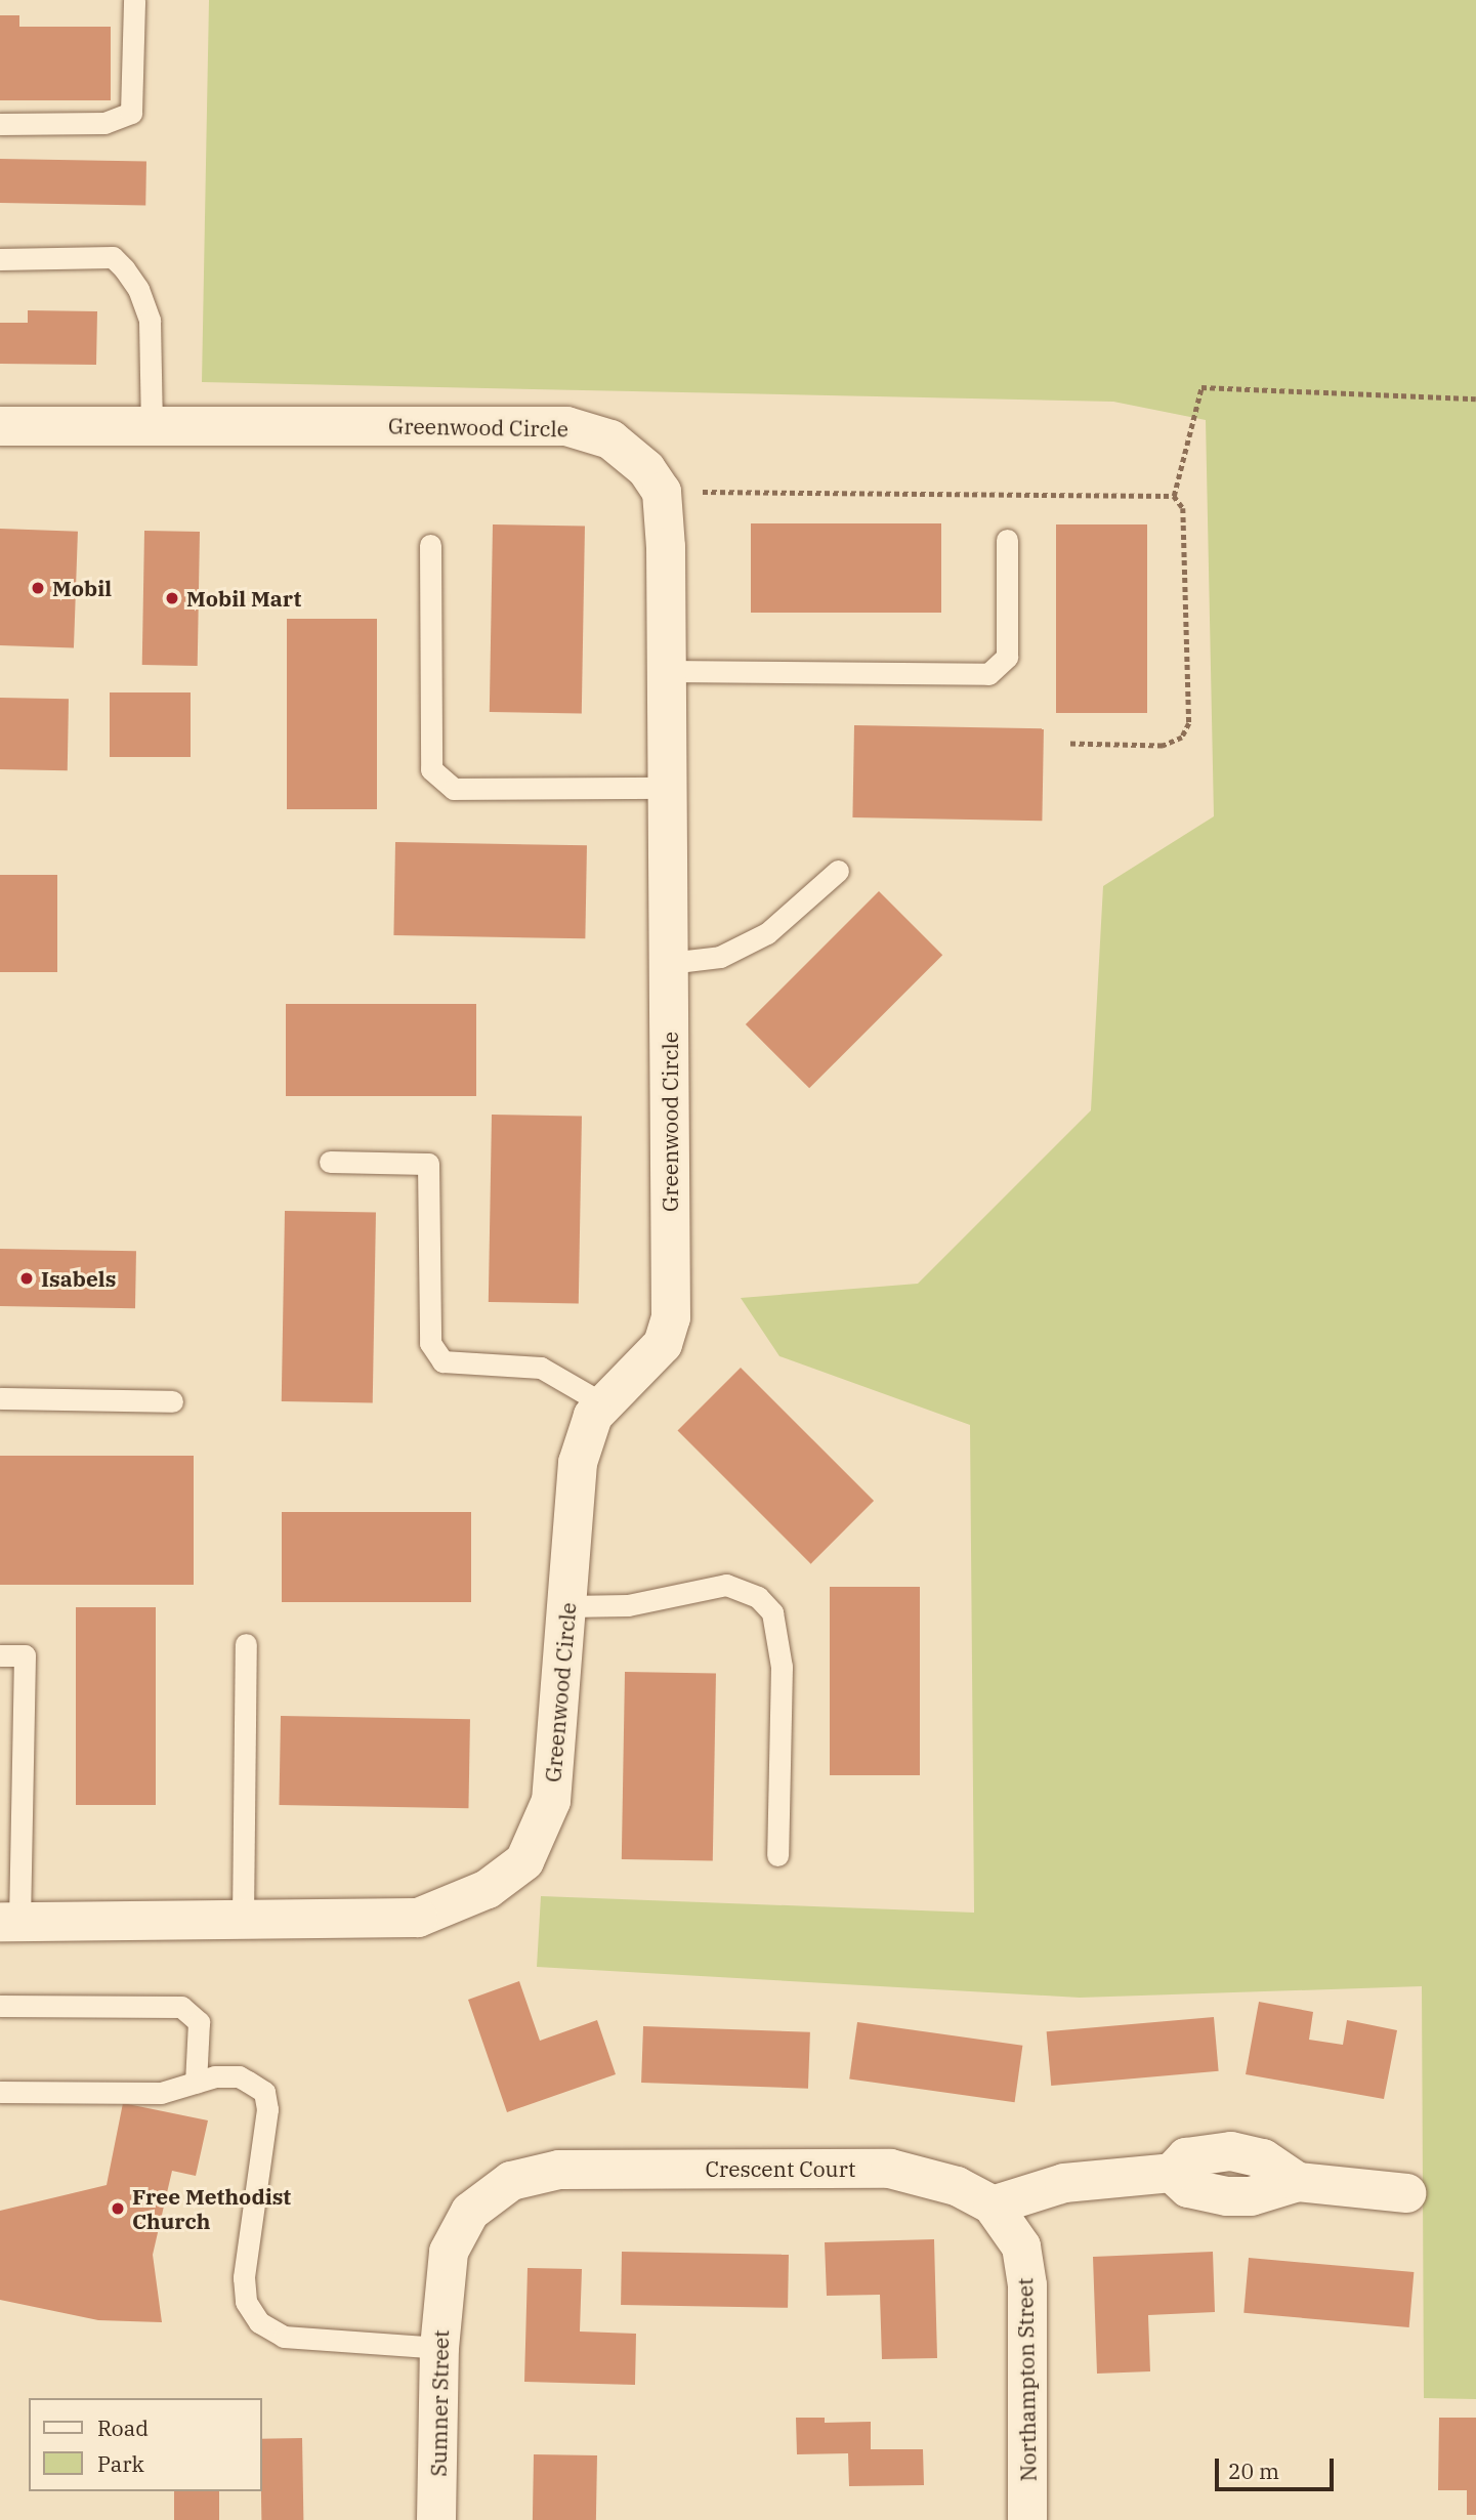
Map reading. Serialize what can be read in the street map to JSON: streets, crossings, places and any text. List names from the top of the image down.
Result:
{
  "streets": {
    "street": [
      "Greenwood Circle",
      "Crescent Court",
      "Northampton Street",
      "Sumner Street"
    ]
  },
  "crossings": [
    ["Crescent Court", "Northampton Street"],
    ["Crescent Court", "Sumner Street"]
  ],
  "places": [
    "Mobil",
    "Mobil Mart",
    "Isabels",
    "Free Methodist Church"
  ],
  "legend": ["Road", "Park"],
  "scale_bar": "20 m"
}
